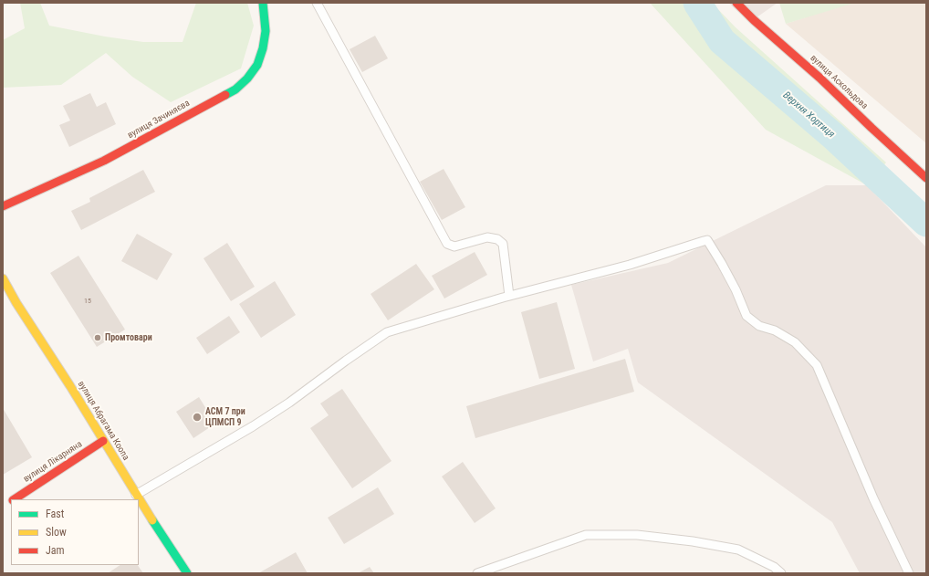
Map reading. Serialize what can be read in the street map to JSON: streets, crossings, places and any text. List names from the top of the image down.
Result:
{
  "streets": {
    "street": [
      "вулиця Аскольдова",
      "вулиця Зачиняєва",
      "вулиця Абрагама Коопа",
      "вулиця Лікарняна"
    ]
  },
  "crossings": [
    ["вулиця Абрагама Коопа", "вулиця Лікарняна"]
  ],
  "water": ["Верхня Хортиця"],
  "places": ["Промтовари", "АСМ 7 при ЦПМСП 9"],
  "house_numbers": ["15"],
  "legend": ["Fast", "Slow", "Jam"]
}
